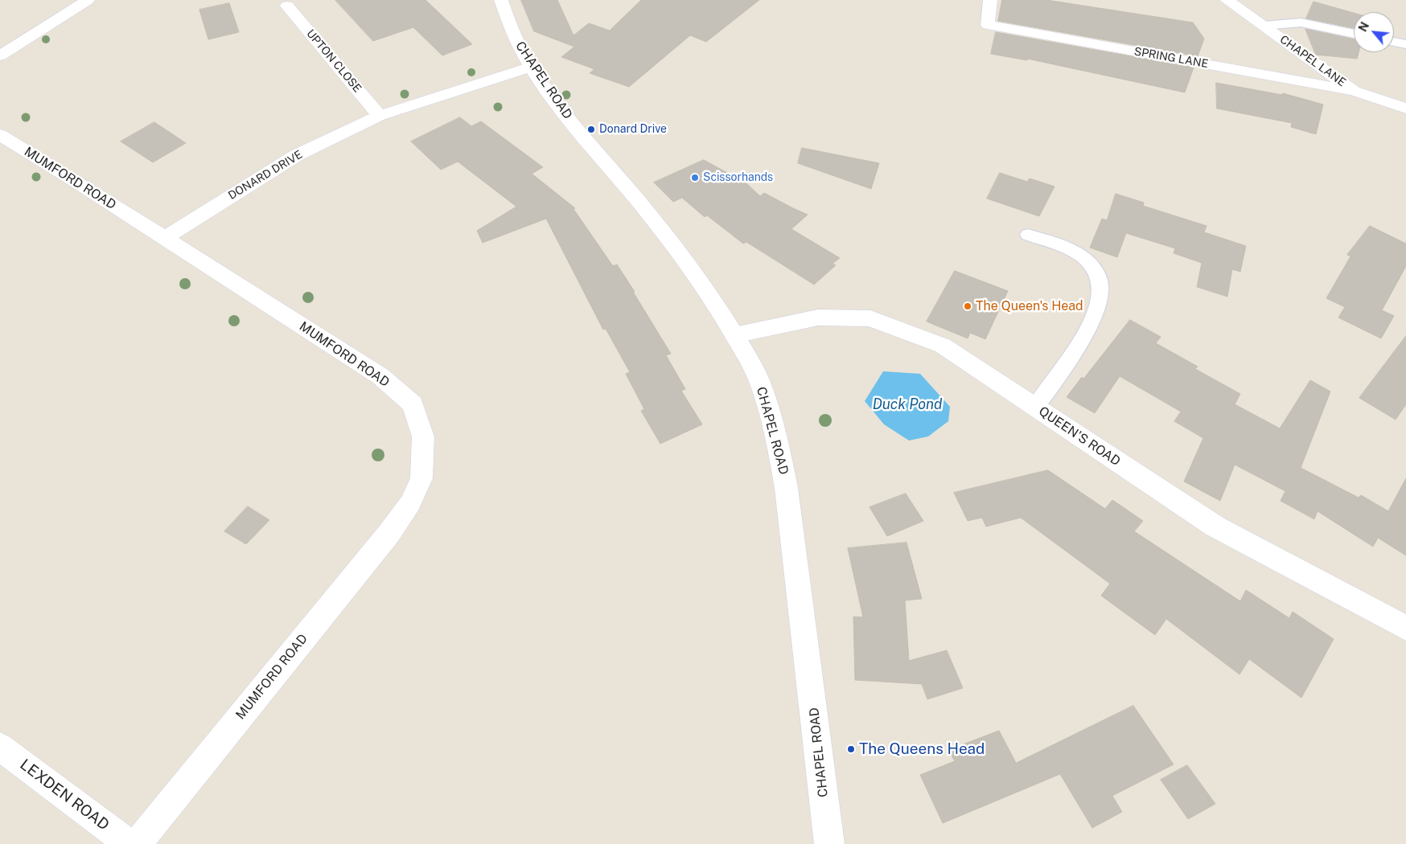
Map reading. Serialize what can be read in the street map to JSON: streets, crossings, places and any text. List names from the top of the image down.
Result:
{
  "streets": {
    "street": [
      "SPRING LANE",
      "UPTON CLOSE",
      "CHAPEL LANE",
      "CHAPEL ROAD",
      "DONARD DRIVE",
      "MUMFORD ROAD",
      "QUEEN'S ROAD",
      "LEXDEN ROAD"
    ]
  },
  "crossings": [
    ["SPRING LANE", "CHAPEL LANE"],
    ["UPTON CLOSE", "DONARD DRIVE"],
    ["CHAPEL ROAD", "DONARD DRIVE"],
    ["CHAPEL ROAD", "QUEEN'S ROAD"],
    ["DONARD DRIVE", "MUMFORD ROAD"]
  ],
  "water": ["Duck Pond"],
  "places": [
    "Donard Drive",
    "Scissorhands",
    "The Queen's Head",
    "The Queens Head"
  ],
  "north": "top left"
}
